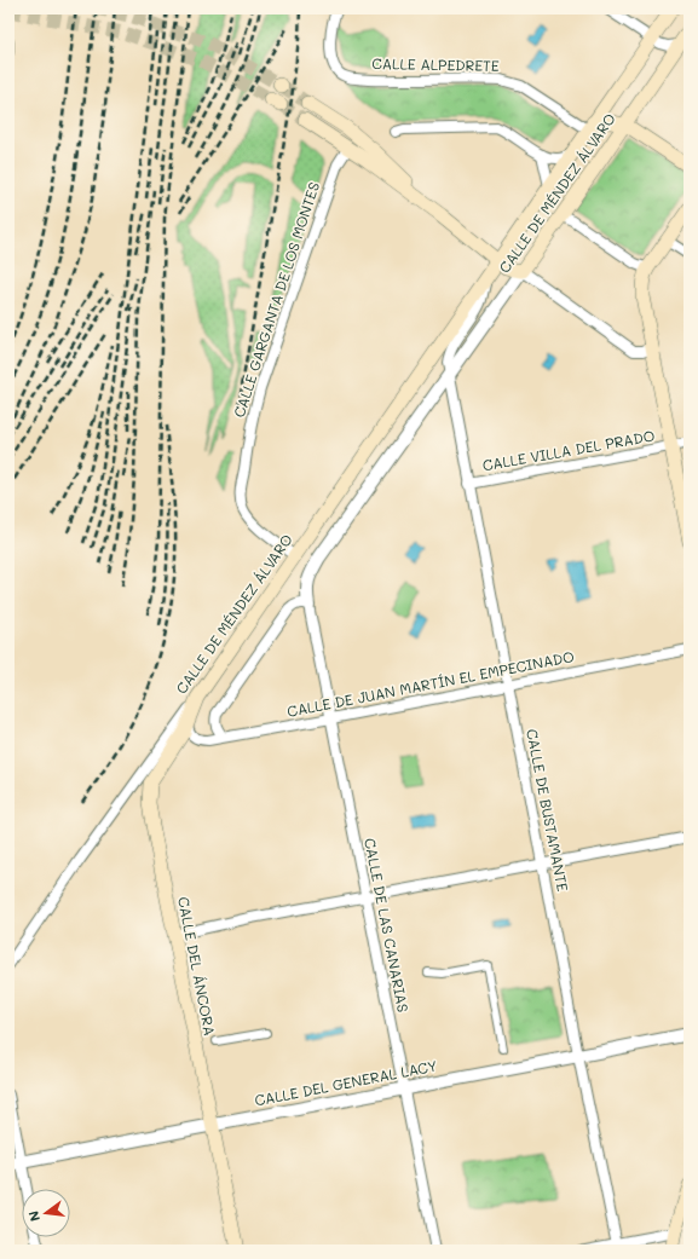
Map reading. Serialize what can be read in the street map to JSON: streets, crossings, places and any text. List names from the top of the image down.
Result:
{
  "streets": {
    "main road": ["CALLE DE MÉNDEZ ÁLVARO", "CALLE DEL ÁNCORA"],
    "street": [
      "CALLE ALPEDRETE",
      "CALLE GARGANTA DE LOS MONTES",
      "CALLE VILLA DEL PRADO",
      "CALLE DE JUAN MARTÍN EL EMPECINADO",
      "CALLE DE BUSTAMANTE",
      "CALLE DE LAS CANARIAS",
      "CALLE DEL GENERAL LACY"
    ]
  },
  "crossings": [
    ["CALLE ALPEDRETE", "CALLE DE MÉNDEZ ÁLVARO"],
    ["CALLE DE MÉNDEZ ÁLVARO", "CALLE GARGANTA DE LOS MONTES"],
    ["CALLE DE MÉNDEZ ÁLVARO", "CALLE DE BUSTAMANTE"],
    ["CALLE DE MÉNDEZ ÁLVARO", "CALLE DE LAS CANARIAS"],
    ["CALLE DE MÉNDEZ ÁLVARO", "CALLE DEL ÁNCORA"],
    ["CALLE VILLA DEL PRADO", "CALLE DE BUSTAMANTE"],
    ["CALLE DE JUAN MARTÍN EL EMPECINADO", "CALLE DE BUSTAMANTE"],
    ["CALLE DE JUAN MARTÍN EL EMPECINADO", "CALLE DE LAS CANARIAS"],
    ["CALLE DE JUAN MARTÍN EL EMPECINADO", "CALLE DEL ÁNCORA"],
    ["CALLE DE BUSTAMANTE", "CALLE DEL GENERAL LACY"],
    ["CALLE DE LAS CANARIAS", "CALLE DEL GENERAL LACY"],
    ["CALLE DEL ÁNCORA", "CALLE DEL GENERAL LACY"]
  ],
  "north": "left"
}
